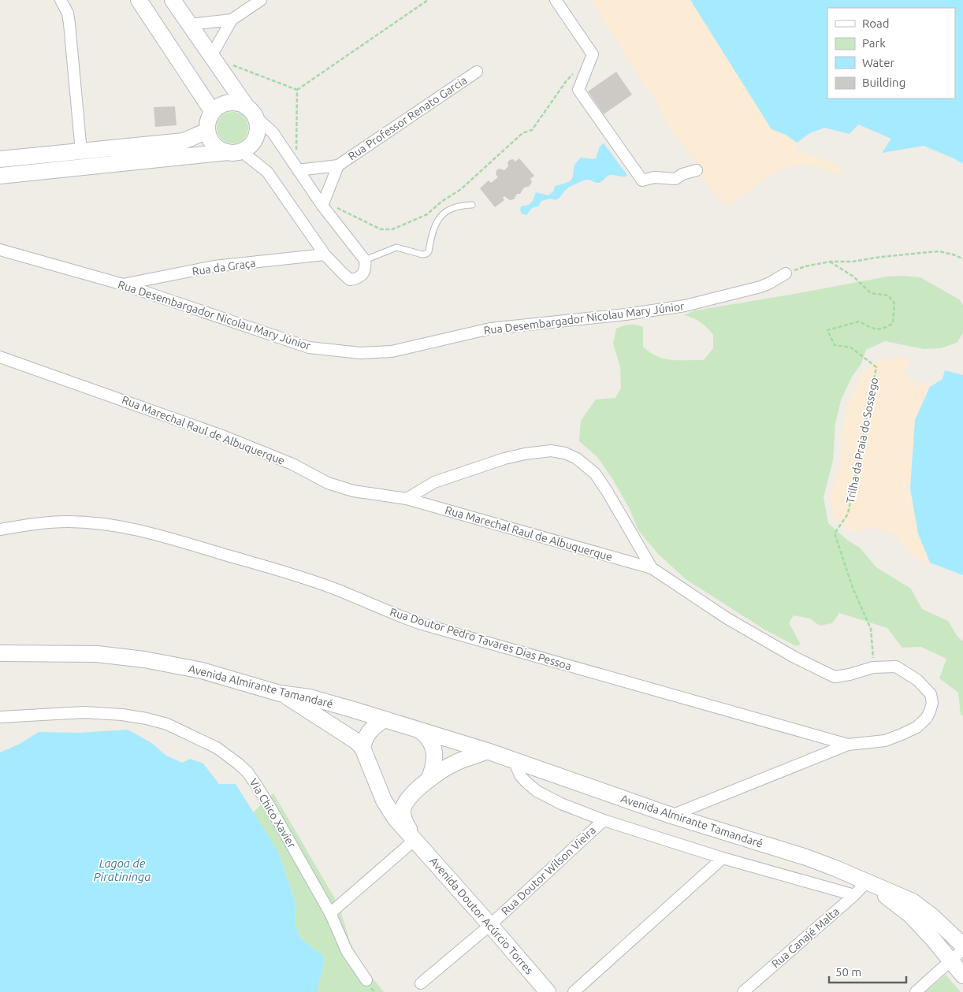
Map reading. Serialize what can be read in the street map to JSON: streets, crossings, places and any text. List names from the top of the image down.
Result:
{
  "streets": {
    "street": [
      "Rua Professor Renato Garcia",
      "Rua da Graça",
      "Rua Desembargador Nicolau Mary Júnior",
      "Rua Marechal Raul de Albuquerque",
      "Rua Doutor Pedro Tavares Dias Pessoa",
      "Avenida Almirante Tamandaré",
      "Via Chico Xavier",
      "Rua Doutor Wilson Vieira",
      "Avenida Doutor Acúrcio Torres",
      "Rua Canajé Malta"
    ],
    "path": ["Trilha da Praia do Sossego"]
  },
  "crossings": [
    ["Rua da Graça", "Rua Desembargador Nicolau Mary Júnior"],
    ["Rua Marechal Raul de Albuquerque", "Trilha da Praia do Sossego"],
    ["Rua Marechal Raul de Albuquerque", "Rua Doutor Pedro Tavares Dias Pessoa"],
    ["Rua Marechal Raul de Albuquerque", "Avenida Almirante Tamandaré"],
    ["Avenida Almirante Tamandaré", "Avenida Doutor Acúrcio Torres"],
    ["Avenida Almirante Tamandaré", "Rua Canajé Malta"],
    ["Rua Doutor Wilson Vieira", "Avenida Doutor Acúrcio Torres"]
  ],
  "water": ["Lagoa de Piratininga"],
  "legend": [
    "Road",
    "Park",
    "Water",
    "Building"
  ],
  "scale_bar": "50 m"
}
